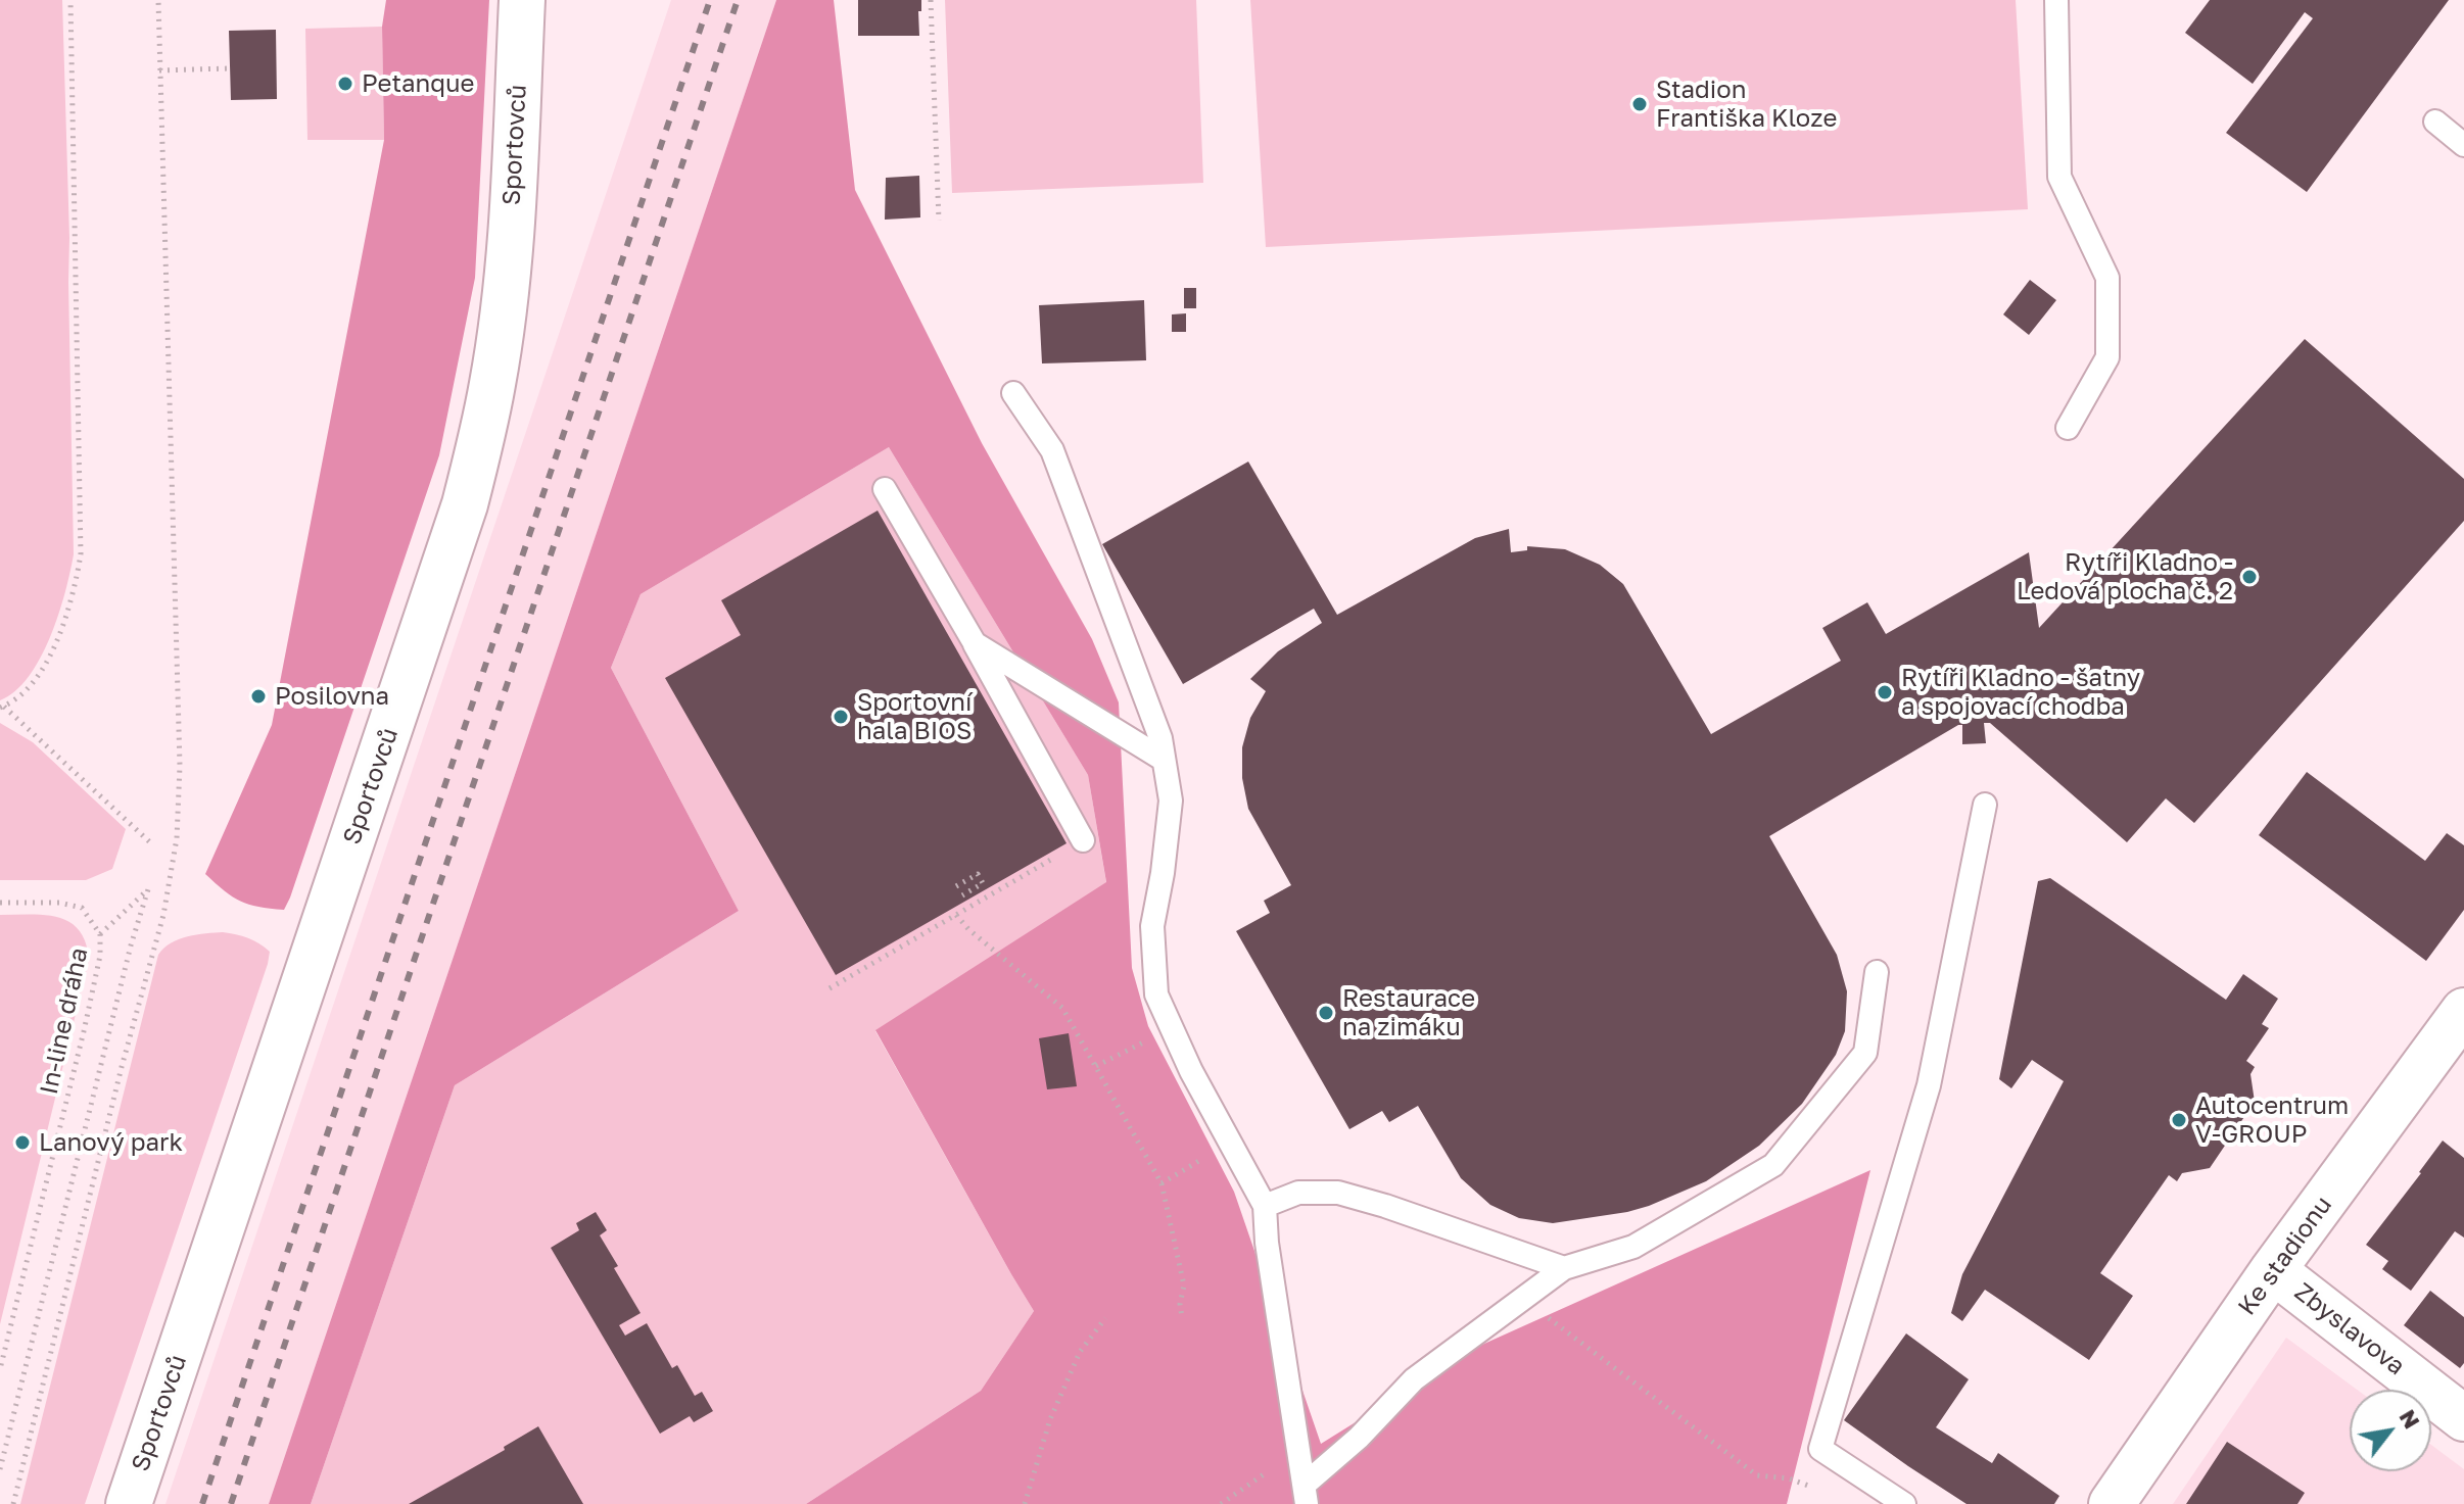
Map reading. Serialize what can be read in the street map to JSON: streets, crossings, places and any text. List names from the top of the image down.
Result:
{
  "streets": {
    "street": ["Sportovců", "Ke stadionu", "Zbyslavova"],
    "path": ["In-line dráha"]
  },
  "crossings": [
    ["Ke stadionu", "Zbyslavova"]
  ],
  "places": [
    "Petanque",
    "Stadion Františka Kloze",
    "Rytíři Kladno - Ledová plocha č. 2",
    "Rytíři Kladno - šatny a spojovací chodba",
    "Posilovna",
    "Sportovní hala BIOS",
    "Restaurace na zimáku",
    "Autocentrum V-GROUP",
    "Lanový park"
  ],
  "north": "top right"
}
